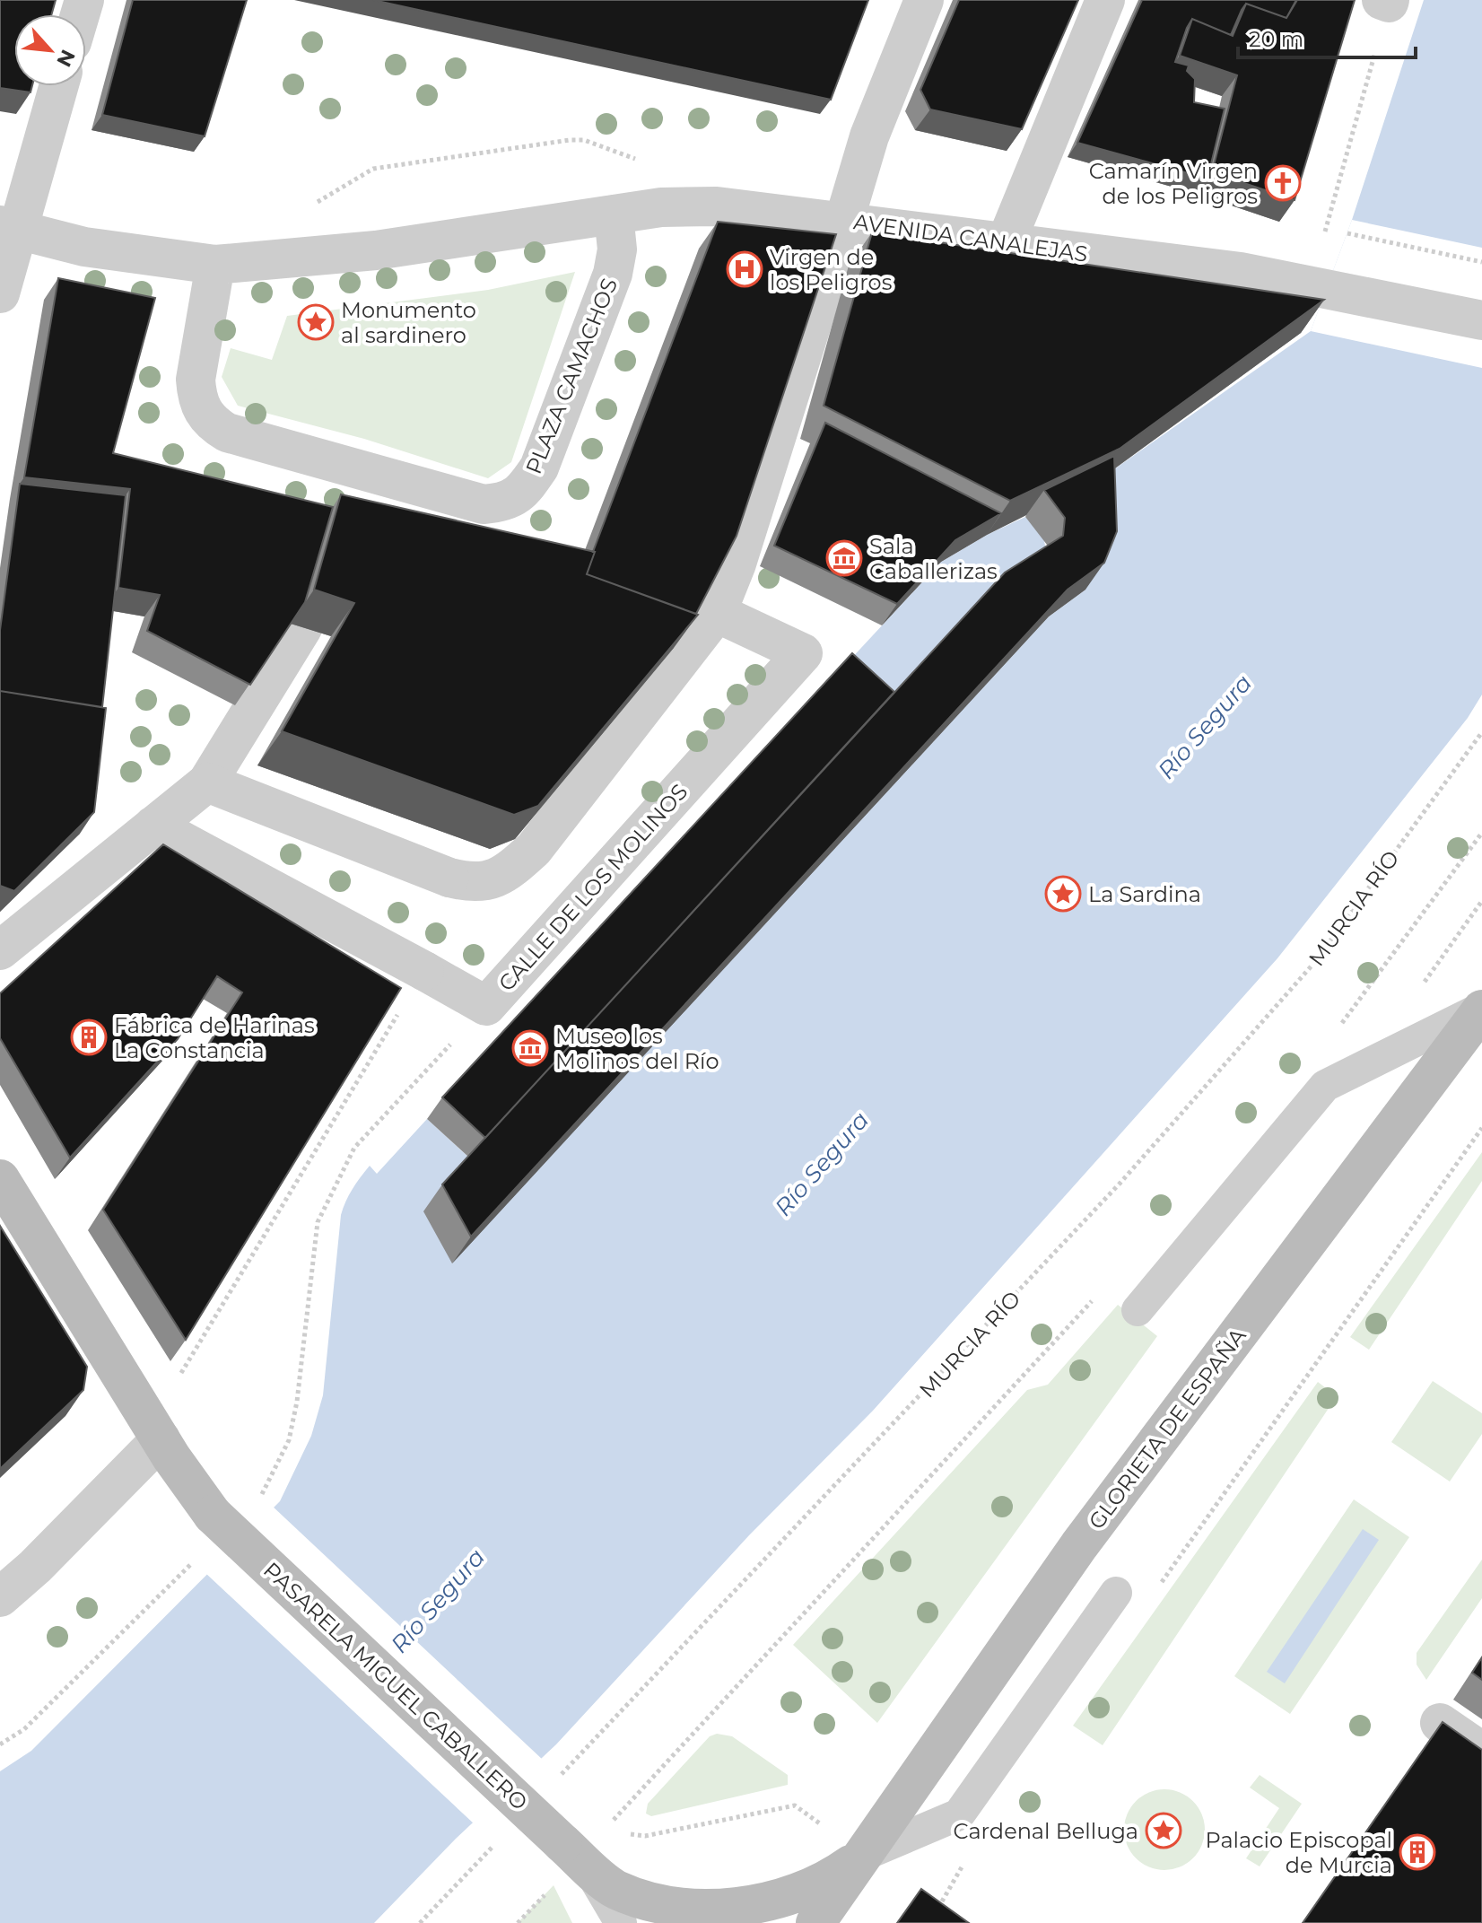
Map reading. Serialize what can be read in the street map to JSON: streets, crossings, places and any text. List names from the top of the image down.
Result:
{
  "streets": {
    "main road": ["GLORIETA DE ESPAÑA", "PASARELA MIGUEL CABALLERO"],
    "street": ["AVENIDA CANALEJAS", "PLAZA CAMACHOS", "CALLE DE LOS MOLINOS"],
    "path": ["MURCIA RÍO"]
  },
  "crossings": [
    ["AVENIDA CANALEJAS", "PLAZA CAMACHOS"],
    ["GLORIETA DE ESPAÑA", "PASARELA MIGUEL CABALLERO"]
  ],
  "water": ["Río Segura"],
  "places": {
    "church": ["Camarín Virgen de los Peligros"],
    "hospital": ["Virgen de los Peligros"],
    "place": ["Monumento al sardinero", "La Sardina", "Cardenal Belluga"],
    "museum": ["Sala Caballerizas", "Museo los Molinos del Río"],
    "building": ["Fábrica de Harinas La Constancia", "Palacio Episcopal de Murcia"]
  },
  "scale_bar": "20 m",
  "north": "bottom right"
}
